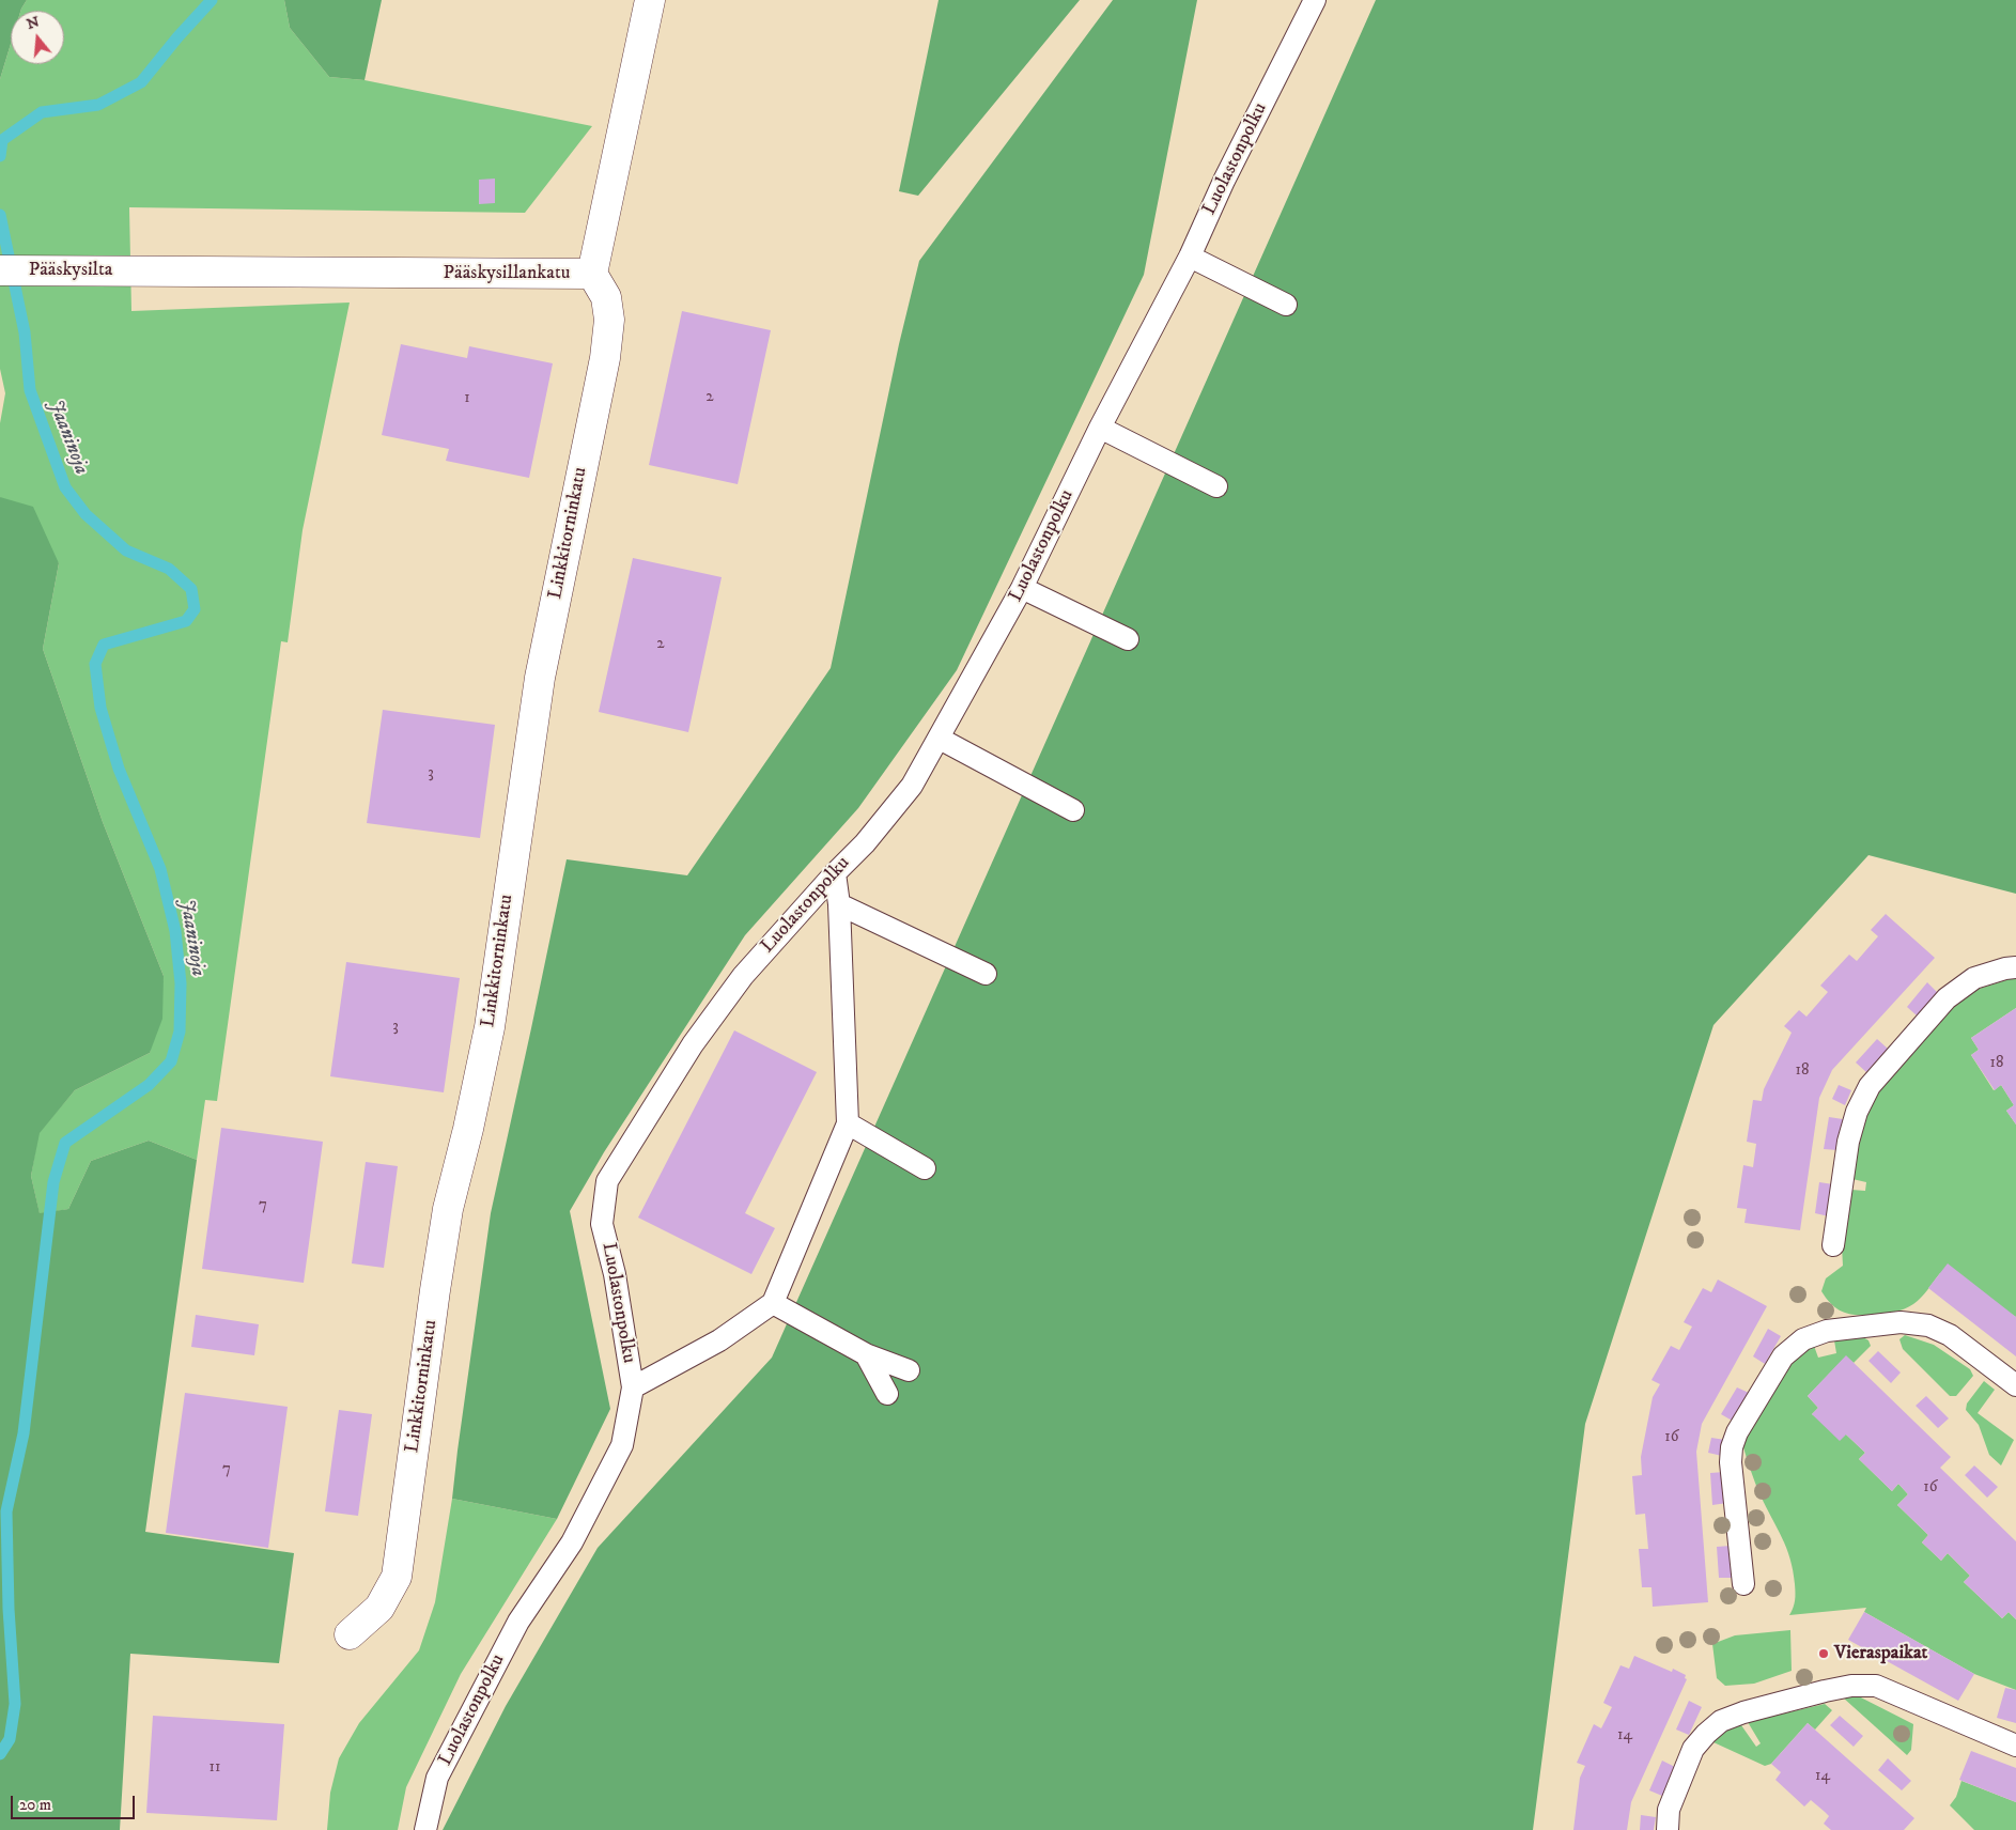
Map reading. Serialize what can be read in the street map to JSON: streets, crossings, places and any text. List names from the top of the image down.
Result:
{
  "streets": {
    "street": ["Pääskysilta", "Pääskysillankatu", "Linkkitorninkatu"],
    "lane": ["Luolastonpolku"]
  },
  "crossings": [
    ["Pääskysilta", "Pääskysillankatu"],
    ["Pääskysillankatu", "Linkkitorninkatu"]
  ],
  "water": ["Jaaninoja"],
  "places": ["Vieraspaikat"],
  "house_numbers": [
    "2",
    "1",
    "2",
    "3",
    "3",
    "18",
    "18",
    "7",
    "16",
    "7",
    "16",
    "14",
    "11",
    "14"
  ],
  "scale_bar": "20 m",
  "north": "top"
}
